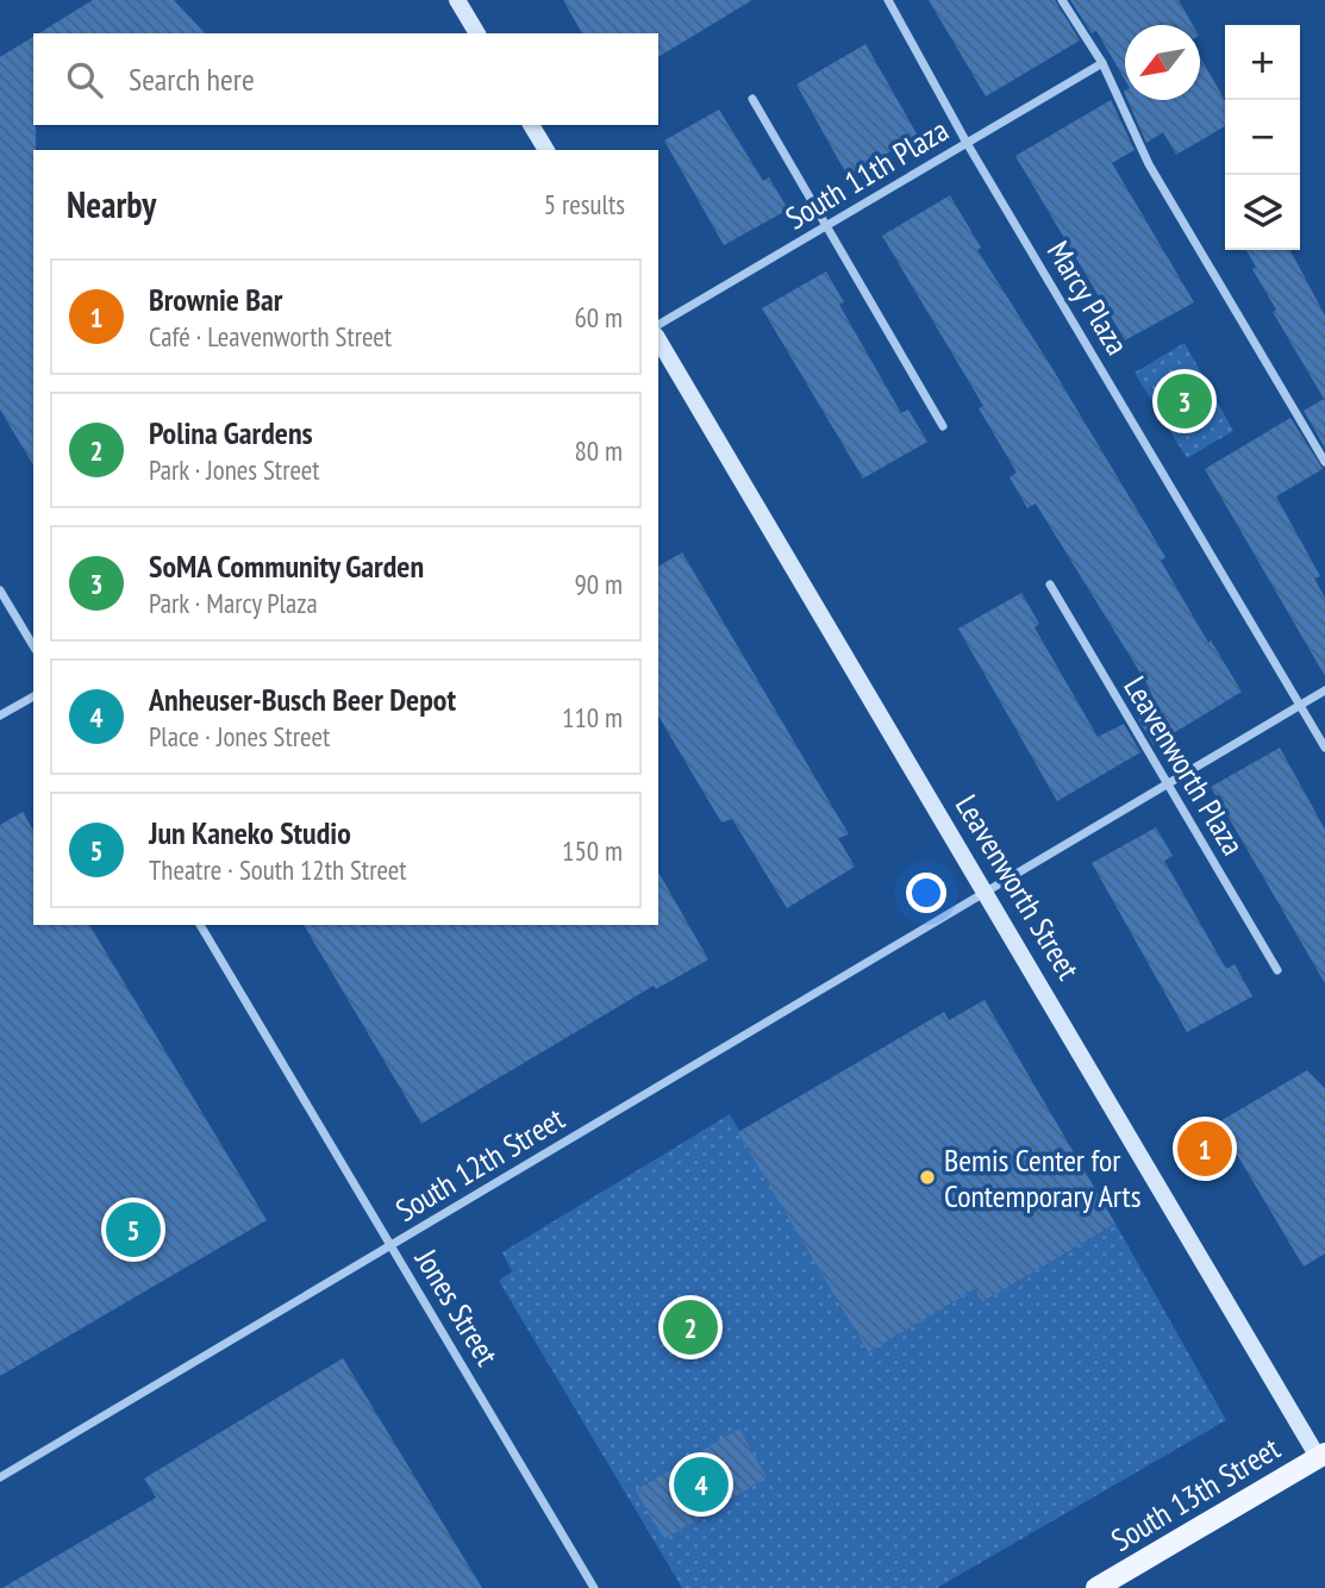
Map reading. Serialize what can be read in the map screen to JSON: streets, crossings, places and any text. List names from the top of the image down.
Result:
{
  "streets": {
    "main road": ["South 13th Street"],
    "street": [
      "South 11th Plaza",
      "Marcy Plaza",
      "Leavenworth Plaza",
      "Leavenworth Street",
      "South 12th Street",
      "Jones Street"
    ]
  },
  "crossings": [
    ["South 11th Plaza", "Marcy Plaza"],
    ["Marcy Plaza", "South 12th Street"],
    ["Leavenworth Plaza", "South 12th Street"],
    ["Leavenworth Street", "South 12th Street"],
    ["Leavenworth Street", "South 13th Street"],
    ["South 12th Street", "Jones Street"]
  ],
  "places": ["Bemis Center for Contemporary Arts"],
  "north": "bottom left",
  "page": {
    "map_buttons": ["+", "−"],
    "search": "Search here",
    "heading": ["Nearby", "5 results"],
    "list": [
      {
        "mark": "1",
        "name": "Brownie Bar",
        "note": "Café · Leavenworth Street",
        "value": "60 m"
      },
      {
        "mark": "2",
        "name": "Polina Gardens",
        "note": "Park · Jones Street",
        "value": "80 m"
      },
      {
        "mark": "3",
        "name": "SoMA Community Garden",
        "note": "Park · Marcy Plaza",
        "value": "90 m"
      },
      {
        "mark": "4",
        "name": "Anheuser-Busch Beer Depot",
        "note": "Place · Jones Street",
        "value": "110 m"
      },
      {
        "mark": "5",
        "name": "Jun Kaneko Studio",
        "note": "Theatre · South 12th Street",
        "value": "150 m"
      }
    ],
    "pins": [
      "3",
      "1",
      "5",
      "2",
      "4"
    ]
  }
}
